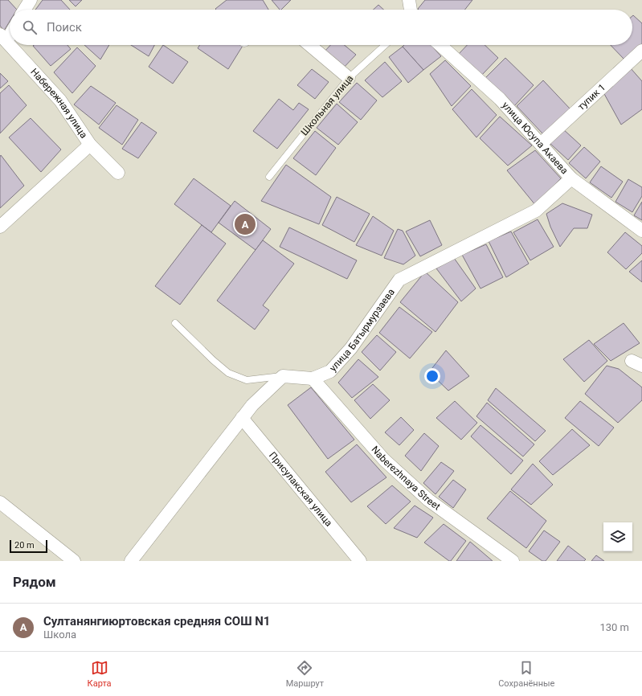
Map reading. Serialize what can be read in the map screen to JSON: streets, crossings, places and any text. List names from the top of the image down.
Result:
{
  "streets": {
    "street": [
      "тупик 1",
      "Набережная улица",
      "улица Юсупа Акаева",
      "улица Батырмурзаева",
      "Naberezhnaya Street",
      "Присулакская улица"
    ],
    "lane": ["Школьная улица"]
  },
  "crossings": [
    ["тупик 1", "улица Юсупа Акаева"],
    ["улица Юсупа Акаева", "улица Батырмурзаева"],
    ["улица Батырмурзаева", "Naberezhnaya Street"]
  ],
  "scale_bar": "20 m",
  "page": {
    "search": "Поиск",
    "pins": "A",
    "scale": "20 m",
    "heading": "Рядом",
    "list": [
      {
        "mark": "A",
        "name": "Султанянгиюртовская средняя СОШ N1",
        "note": "Школа",
        "value": "130 m"
      }
    ],
    "nav": ["Карта", "Маршрут", "Сохранённые"]
  }
}
